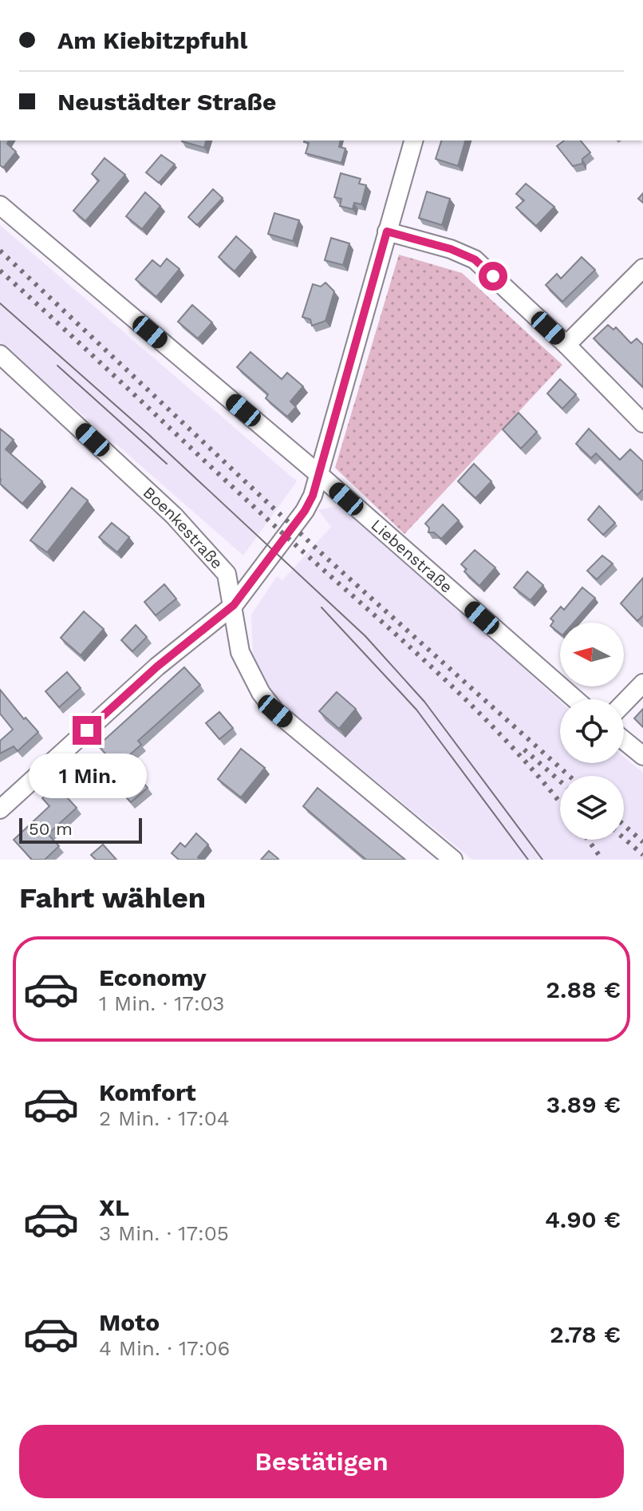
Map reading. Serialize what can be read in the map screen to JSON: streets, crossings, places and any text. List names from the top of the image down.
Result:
{
  "streets": {
    "street": ["Boenkestraße", "Liebenstraße"]
  },
  "scale_bar": "50 m",
  "north": "left",
  "page": {
    "banner": ["Am Kiebitzpfuhl", "Neustädter Straße"],
    "bubble": "1 Min.",
    "scale": "50 m",
    "heading": "Fahrt wählen",
    "list": [
      {
        "name": "Economy",
        "note": "1 Min. · 17:03",
        "value": "2.88 €"
      },
      {
        "name": "Komfort",
        "note": "2 Min. · 17:04",
        "value": "3.89 €"
      },
      {
        "name": "XL",
        "note": "3 Min. · 17:05",
        "value": "4.90 €"
      },
      {
        "name": "Moto",
        "note": "4 Min. · 17:06",
        "value": "2.78 €"
      }
    ],
    "buttons": "Bestätigen"
  }
}
